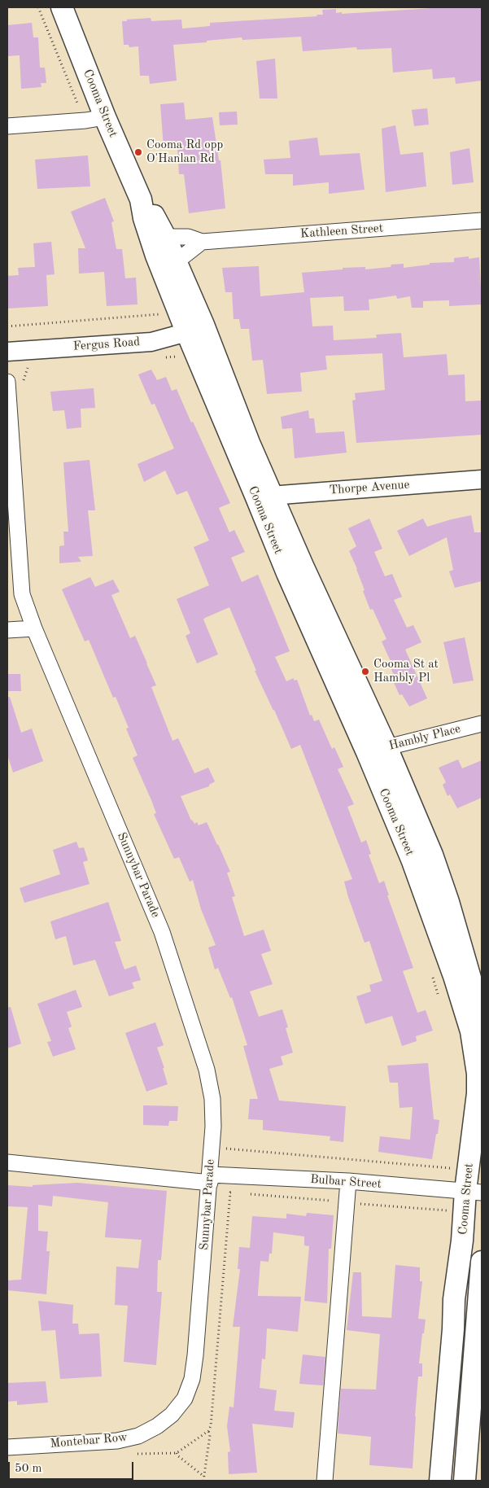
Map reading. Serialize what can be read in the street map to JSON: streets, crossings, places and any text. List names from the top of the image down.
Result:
{
  "streets": {
    "main road": ["Cooma Street"],
    "street": [
      "Kathleen Street",
      "Fergus Road",
      "Thorpe Avenue",
      "Hambly Place",
      "Sunnybar Parade",
      "Bulbar Street",
      "Montebar Row"
    ]
  },
  "crossings": [
    ["Cooma Street", "Kathleen Street"],
    ["Cooma Street", "Fergus Road"],
    ["Cooma Street", "Thorpe Avenue"],
    ["Cooma Street", "Hambly Place"],
    ["Cooma Street", "Bulbar Street"],
    ["Sunnybar Parade", "Bulbar Street"],
    ["Sunnybar Parade", "Montebar Row"]
  ],
  "places": ["Cooma Rd opp O'Hanlan Rd", "Cooma St at Hambly Pl"],
  "scale_bar": "50 m"
}
